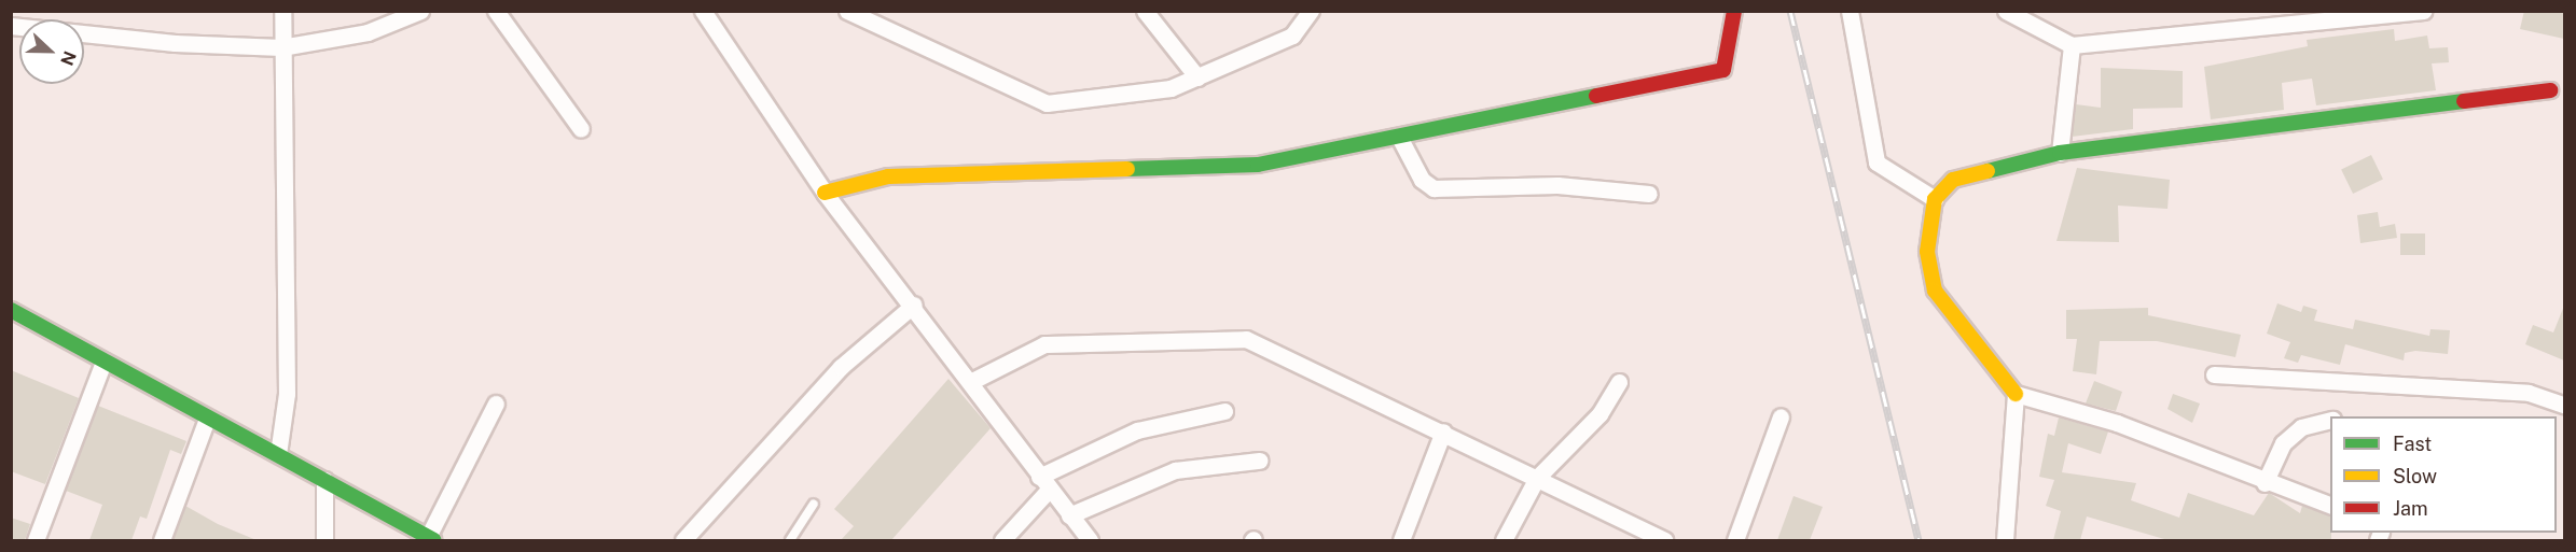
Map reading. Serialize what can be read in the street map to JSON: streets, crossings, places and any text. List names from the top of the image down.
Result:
{
  "legend": ["Fast", "Slow", "Jam"],
  "north": "right"
}
